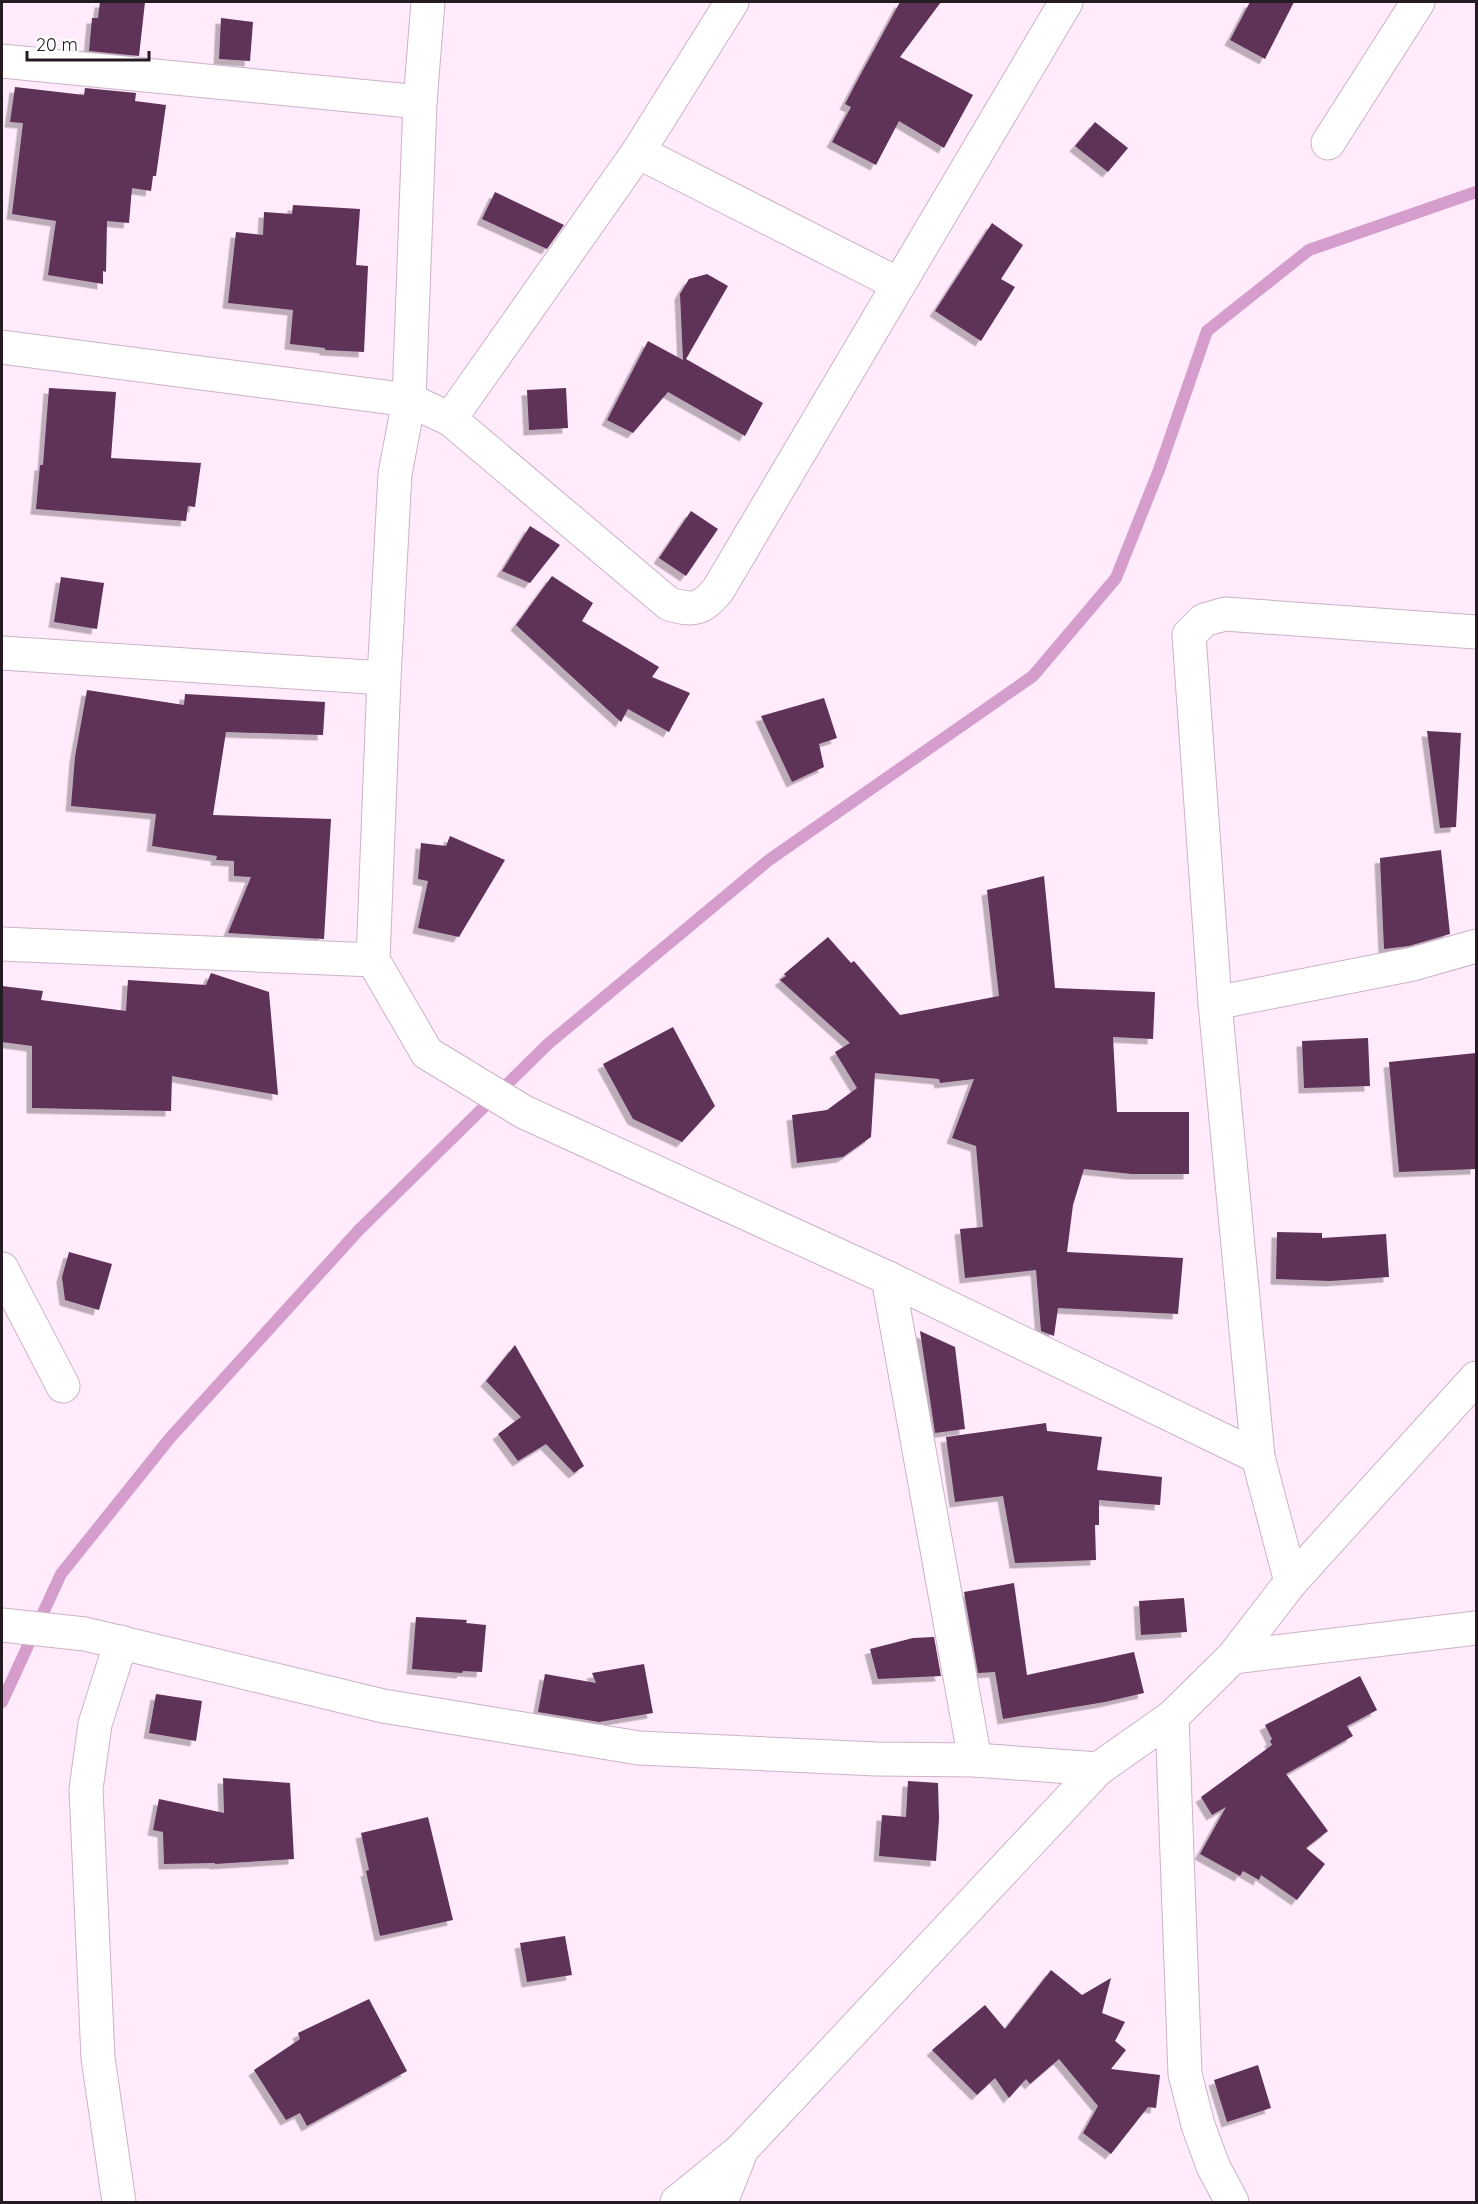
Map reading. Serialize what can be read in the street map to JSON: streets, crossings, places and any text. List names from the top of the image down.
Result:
{
  "scale_bar": "20 m"
}
